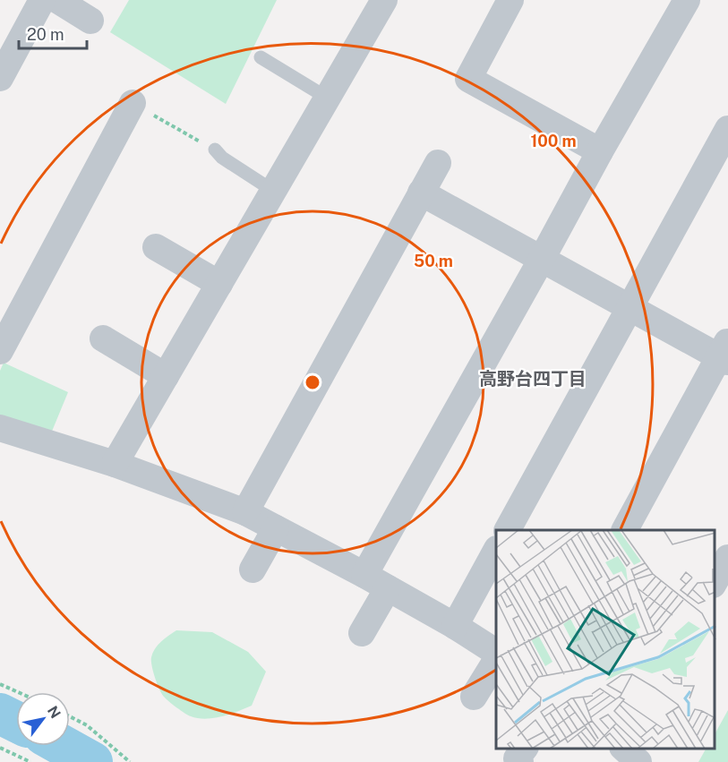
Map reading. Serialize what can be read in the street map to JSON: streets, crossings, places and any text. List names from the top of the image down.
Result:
{
  "districts": ["高野台四丁目"],
  "scale_bar": "20 m",
  "north": "top right",
  "rings": ["100 m", "50 m"]
}
